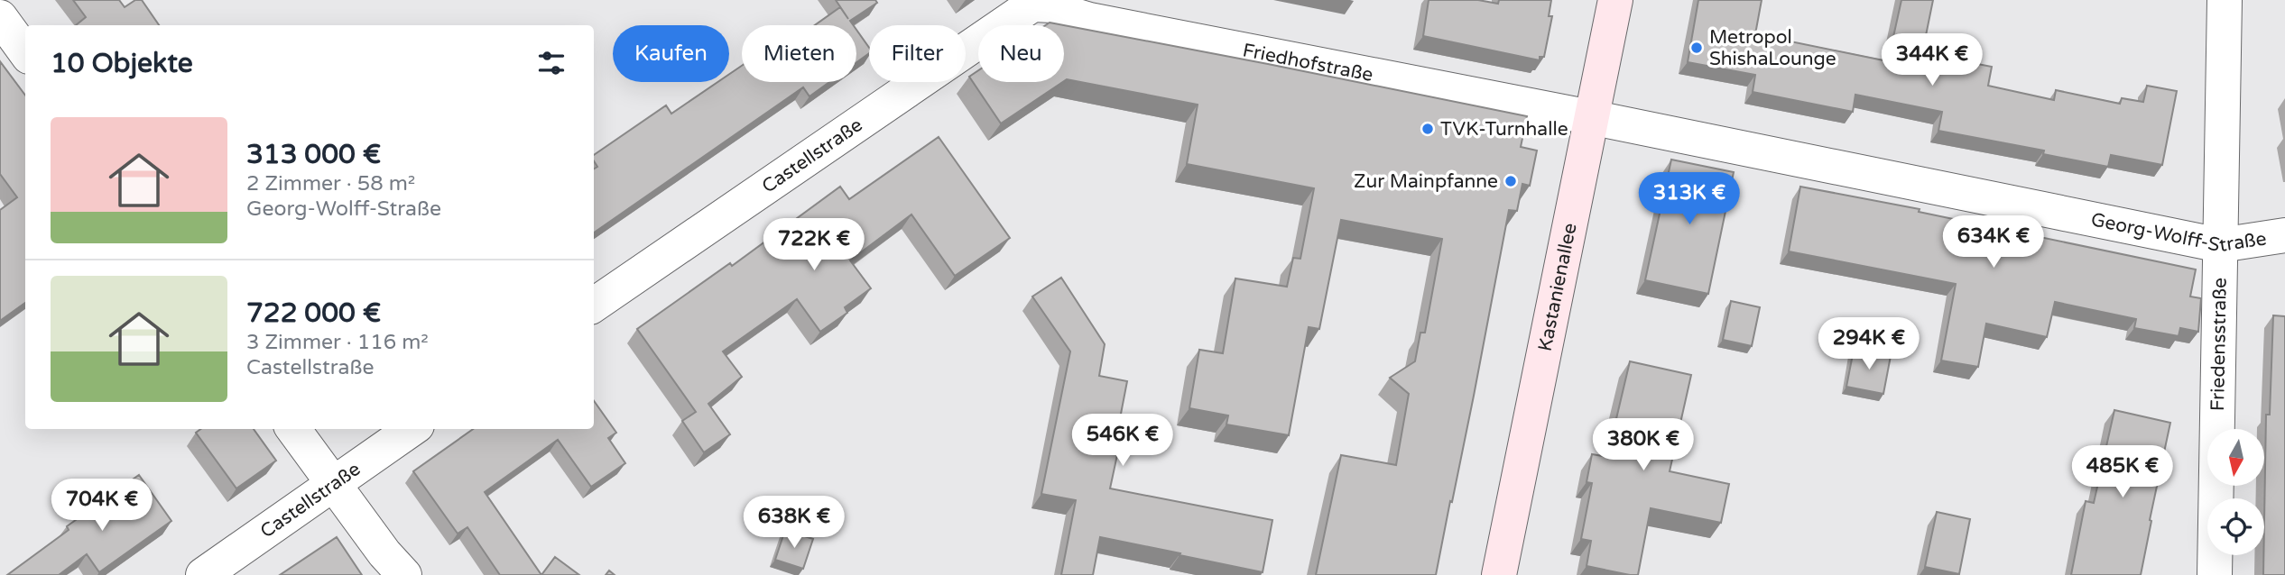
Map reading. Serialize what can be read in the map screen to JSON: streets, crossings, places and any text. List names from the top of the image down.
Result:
{
  "streets": {
    "street": [
      "Friedhofstraße",
      "Castellstraße",
      "Georg-Wolff-Straße",
      "Kastanienallee",
      "Friedensstraße"
    ]
  },
  "crossings": [
    ["Friedhofstraße", "Castellstraße"],
    ["Friedhofstraße", "Georg-Wolff-Straße"],
    ["Friedhofstraße", "Kastanienallee"],
    ["Georg-Wolff-Straße", "Kastanienallee"],
    ["Georg-Wolff-Straße", "Friedensstraße"]
  ],
  "places": ["Metropol ShishaLounge", "TVK-Turnhalle", "Zur Mainpfanne"],
  "north": "bottom",
  "page": {
    "chip": [
      "Kaufen",
      "Mieten",
      "Filter",
      "Neu"
    ],
    "heading": "10 Objekte",
    "price": [
      "344K €",
      "313K €",
      "634K €",
      "722K €",
      "294K €",
      "546K €",
      "380K €",
      "485K €",
      "704K €",
      "638K €"
    ],
    "list": [
      {
        "name": "313 000 €",
        "note": "2 Zimmer · 58 m² · Georg-Wolff-Straße"
      },
      {
        "name": "722 000 €",
        "note": "3 Zimmer · 116 m² · Castellstraße"
      }
    ]
  }
}
